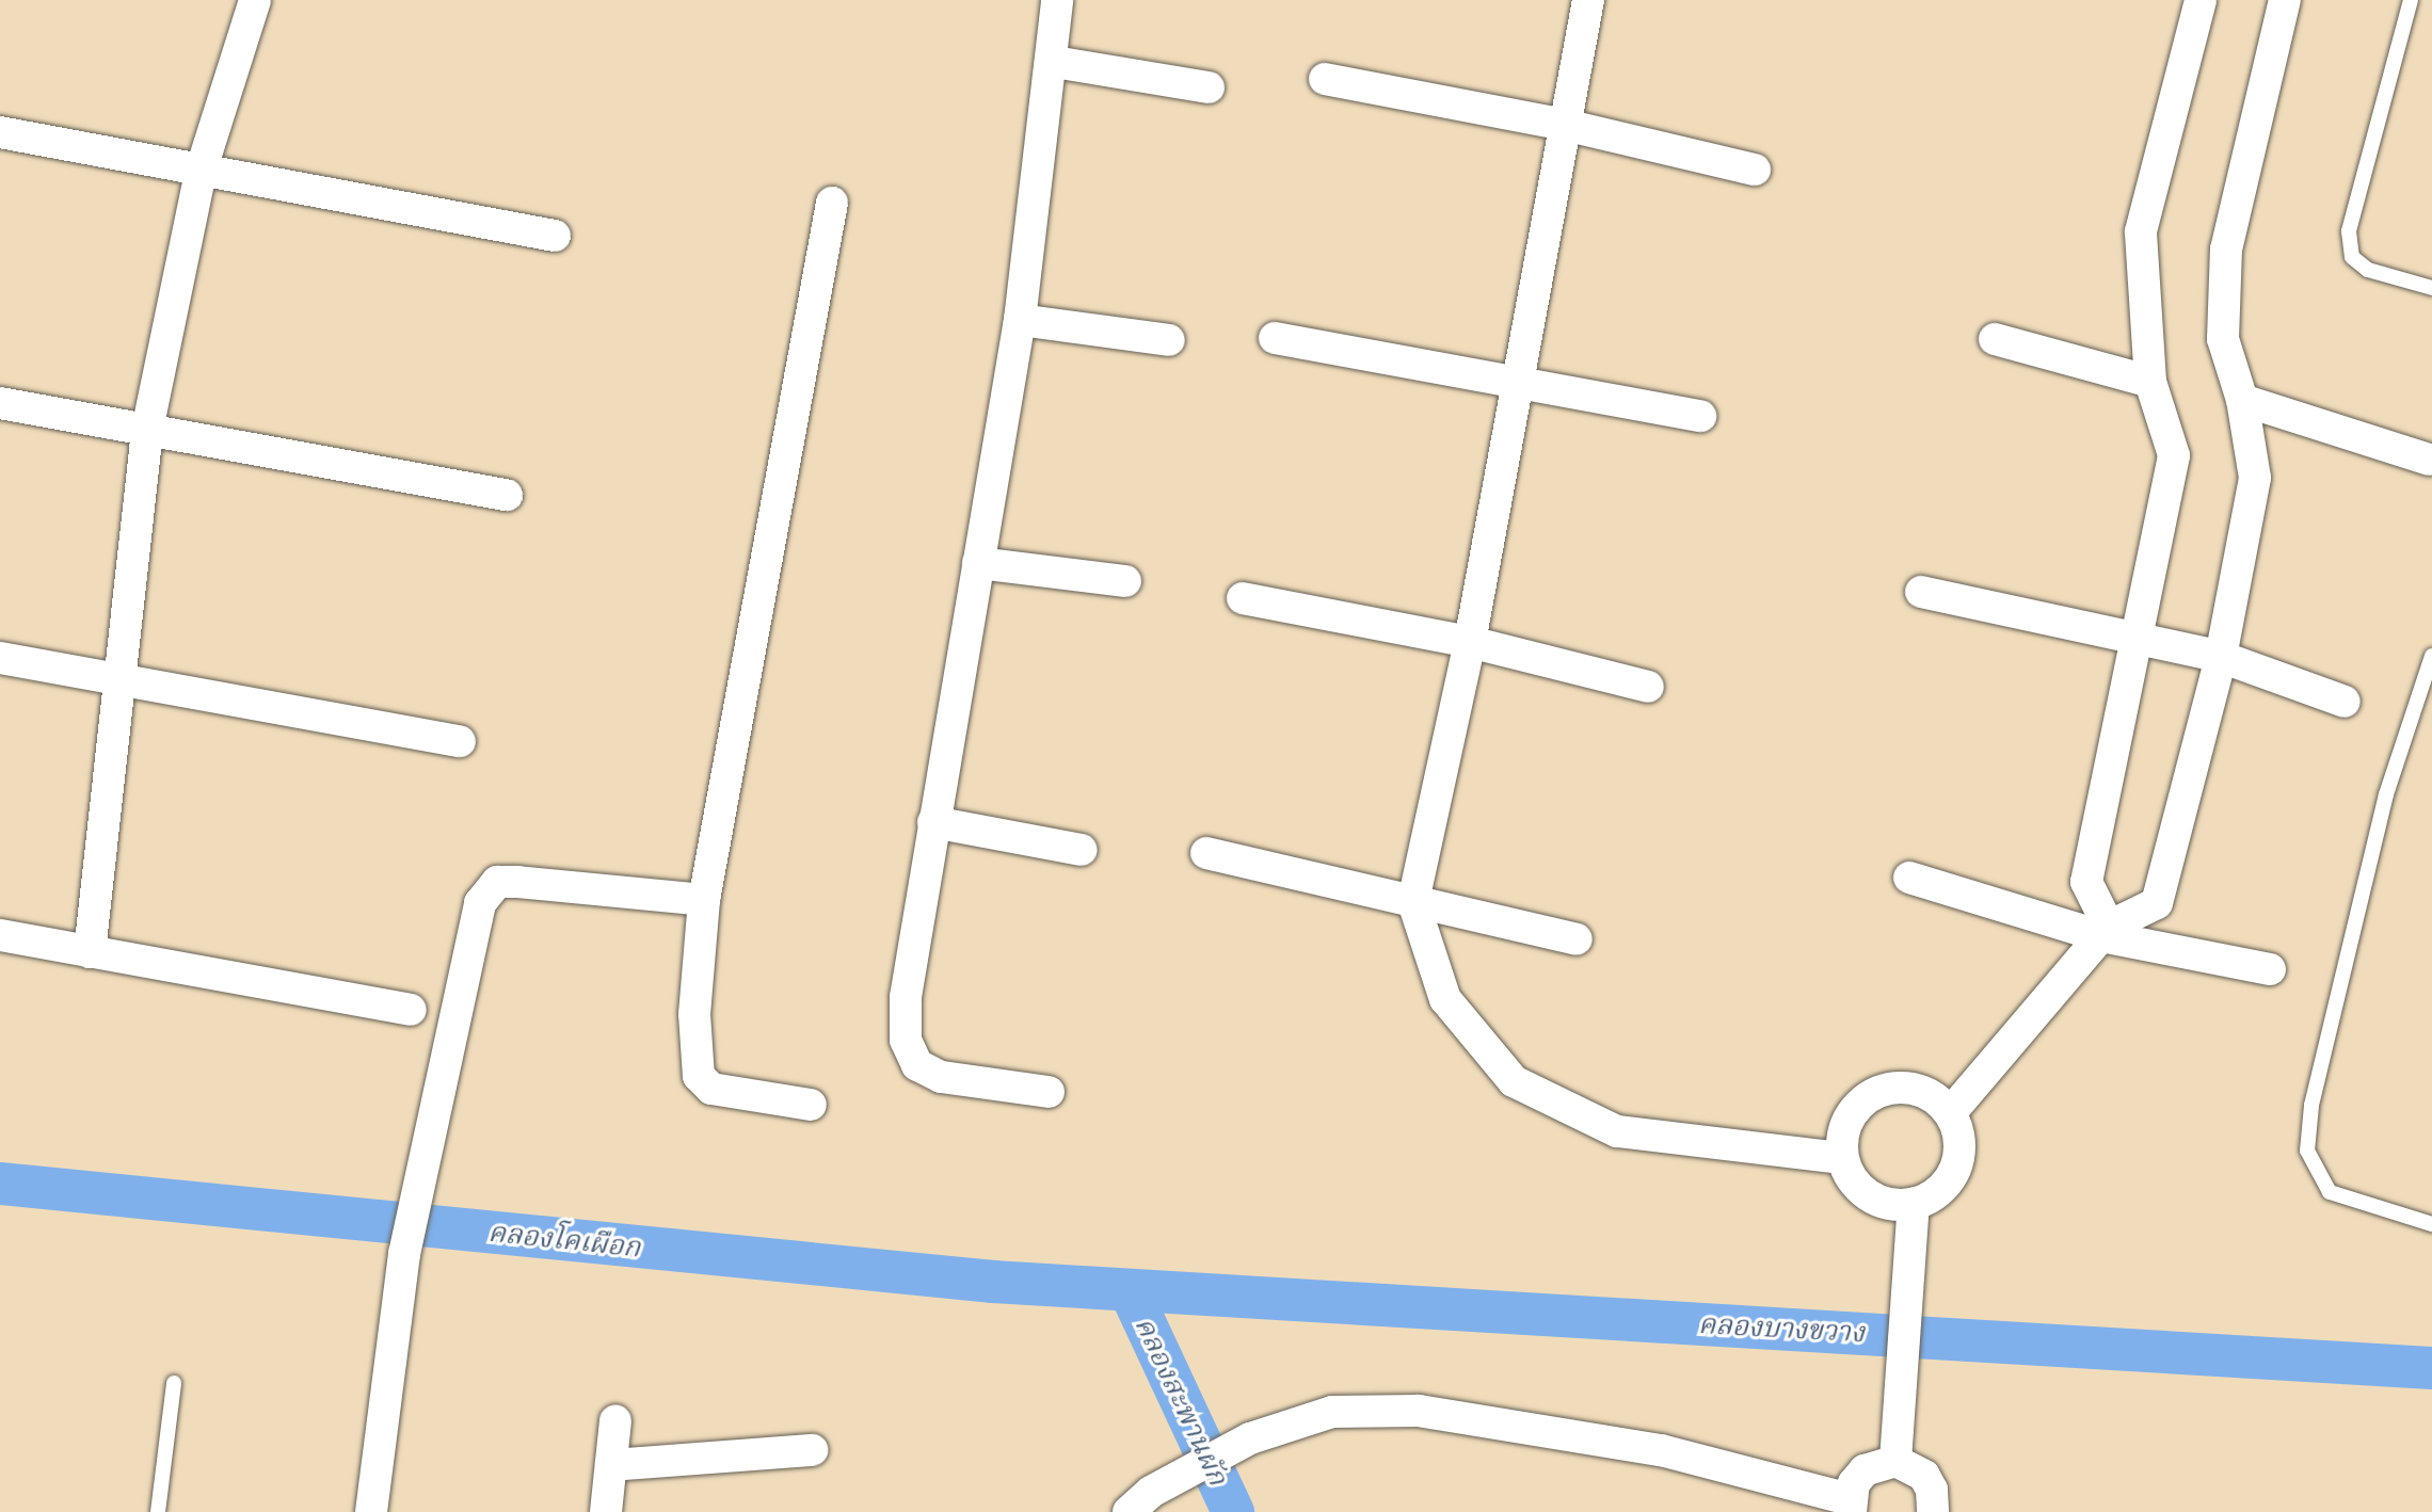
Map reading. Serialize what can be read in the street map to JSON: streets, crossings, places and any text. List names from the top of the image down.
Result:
{
  "water": ["คลองโคเผือก", "คลองบางขวาง", "คลองสะพานผัก"]
}
